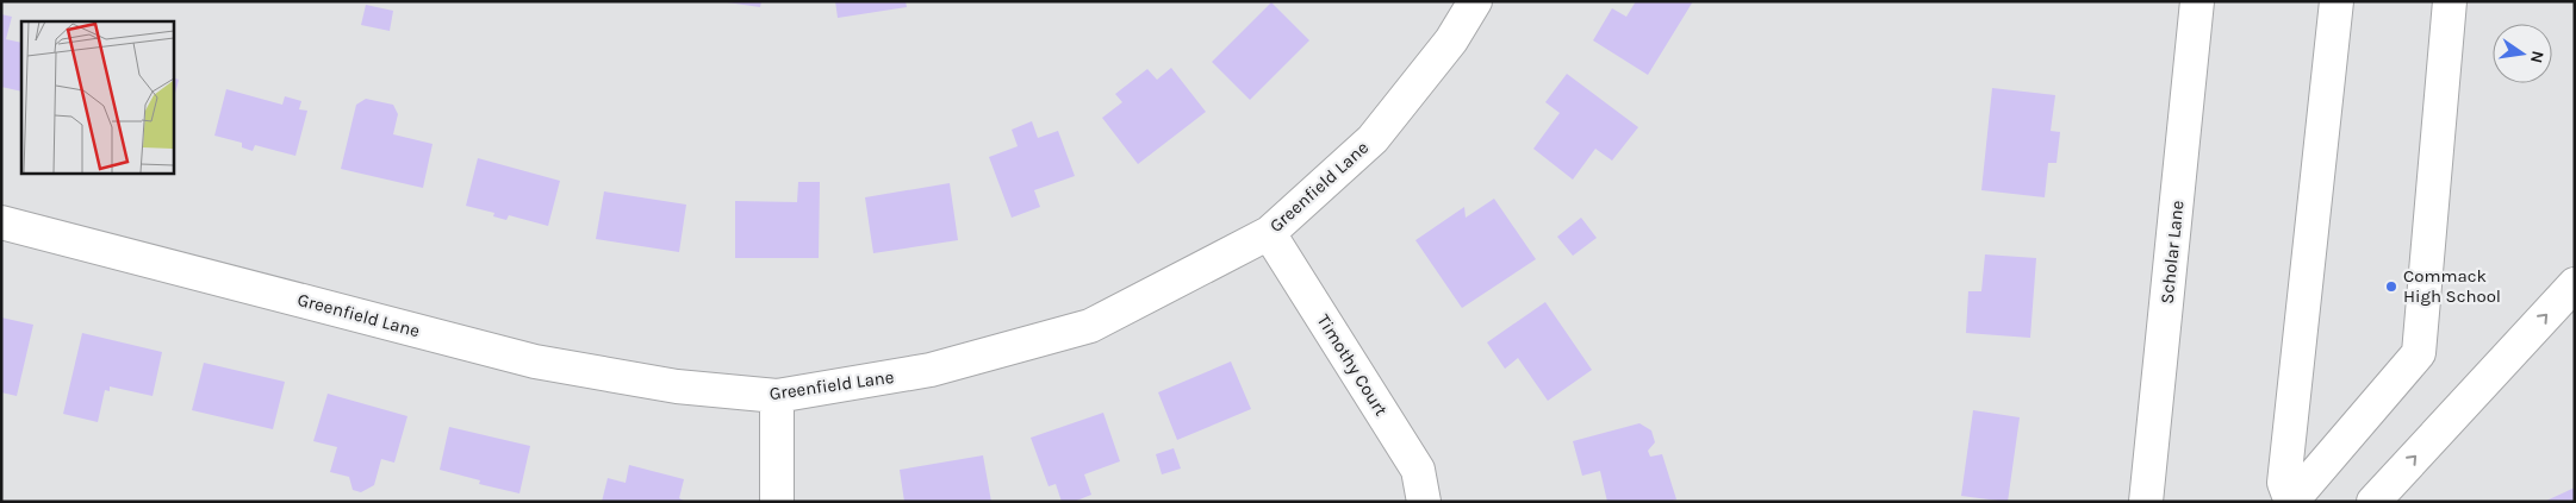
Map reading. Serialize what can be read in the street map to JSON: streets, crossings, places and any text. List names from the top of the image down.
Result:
{
  "streets": {
    "street": ["Greenfield Lane", "Scholar Lane", "Timothy Court"]
  },
  "crossings": [
    ["Greenfield Lane", "Timothy Court"]
  ],
  "places": ["Commack High School"],
  "north": "right"
}
